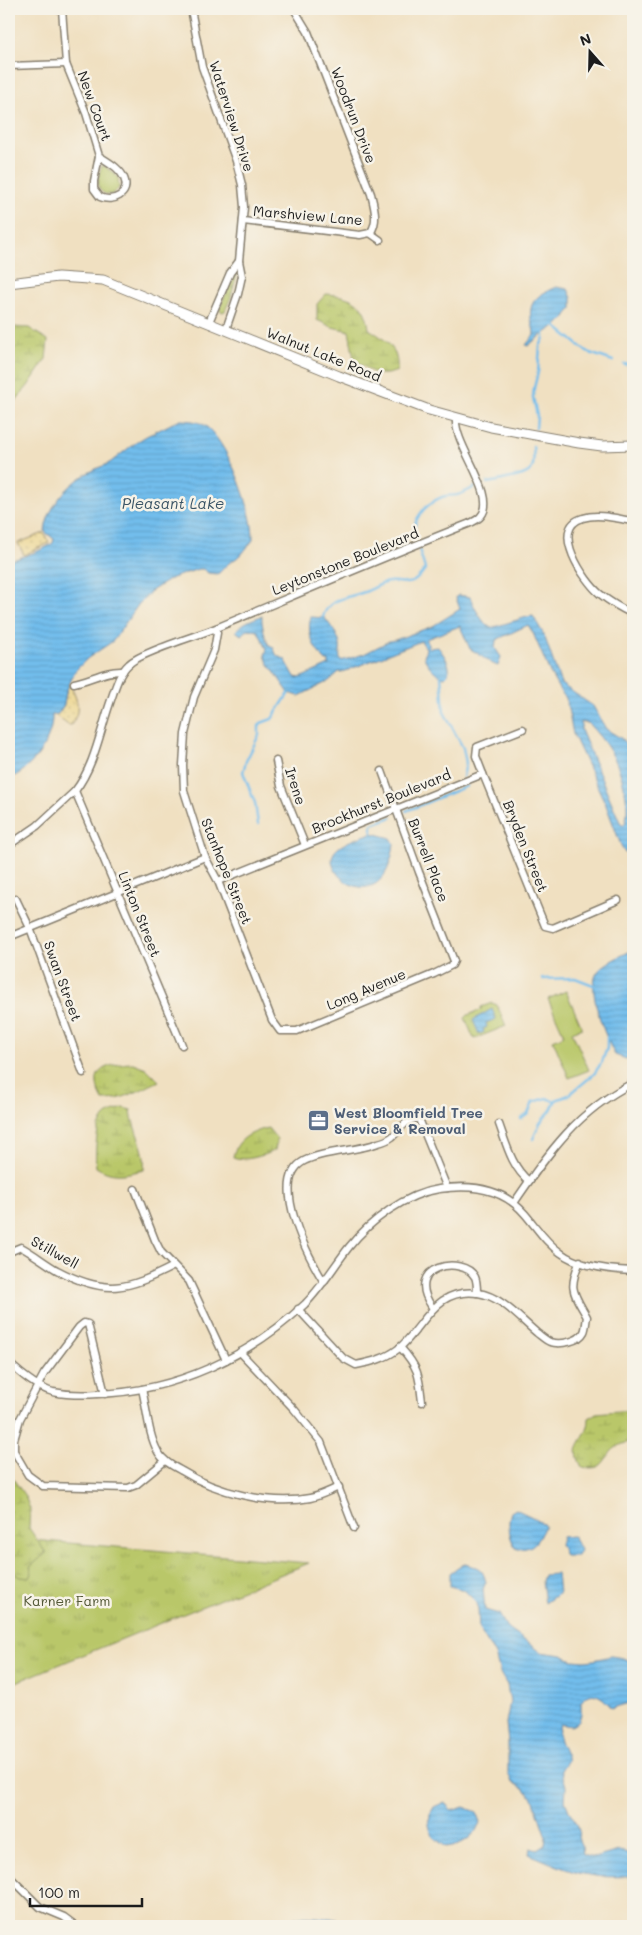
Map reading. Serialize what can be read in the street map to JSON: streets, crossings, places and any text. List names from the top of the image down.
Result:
{
  "streets": {
    "street": [
      "New Court",
      "Woodrun Drive",
      "Waterview Drive",
      "Marshview Lane",
      "Walnut Lake Road",
      "Leytonstone Boulevard",
      "Irene",
      "Brockhurst Boulevard",
      "Bryden Street",
      "Burrell Place",
      "Stanhope Street",
      "Linton Street",
      "Swan Street",
      "Long Avenue",
      "Stillwell"
    ]
  },
  "crossings": [
    ["Woodrun Drive", "Marshview Lane"],
    ["Waterview Drive", "Marshview Lane"],
    ["Waterview Drive", "Walnut Lake Road"],
    ["Walnut Lake Road", "Leytonstone Boulevard"],
    ["Leytonstone Boulevard", "Stanhope Street"],
    ["Leytonstone Boulevard", "Linton Street"],
    ["Irene", "Brockhurst Boulevard"],
    ["Brockhurst Boulevard", "Bryden Street"],
    ["Brockhurst Boulevard", "Burrell Place"],
    ["Brockhurst Boulevard", "Stanhope Street"],
    ["Burrell Place", "Long Avenue"],
    ["Stanhope Street", "Long Avenue"]
  ],
  "water": ["Pleasant Lake"],
  "parks": ["Karner Farm"],
  "places": {
    "office": ["West Bloomfield Tree Service & Removal"]
  },
  "scale_bar": "100 m",
  "north": "top"
}
